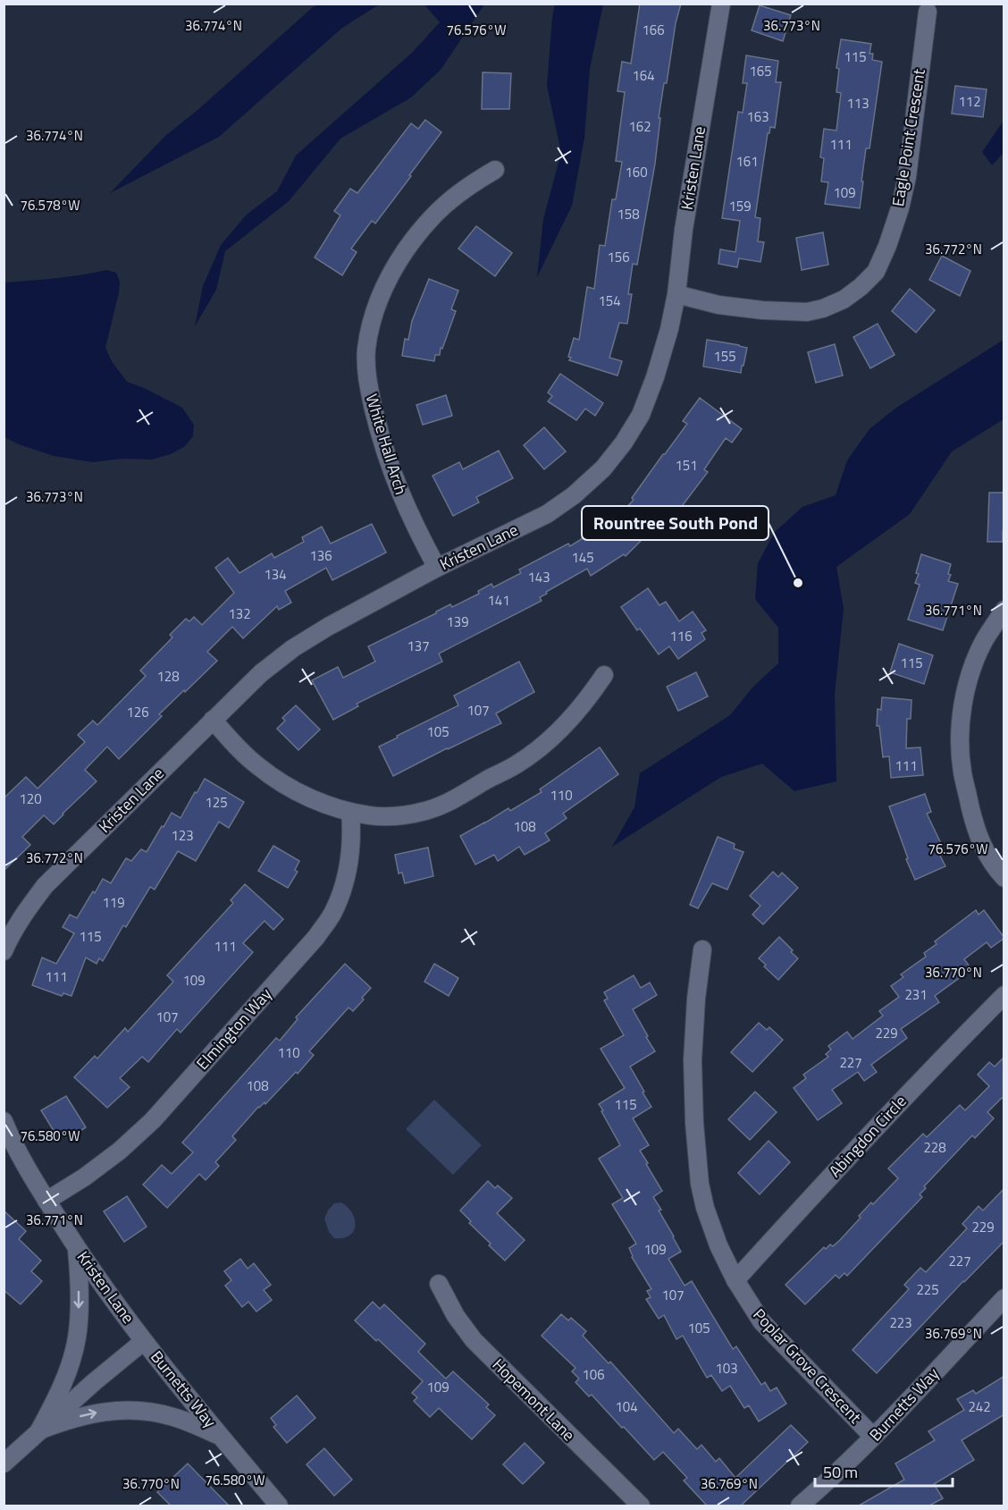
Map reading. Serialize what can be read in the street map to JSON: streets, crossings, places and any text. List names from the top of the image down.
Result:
{
  "streets": {
    "street": [
      "Eagle Point Crescent",
      "Kristen Lane",
      "White Hall Arch",
      "Elmington Way",
      "Abingdon Circle",
      "Poplar Grove Crescent",
      "Burnetts Way",
      "Hopemont Lane"
    ]
  },
  "crossings": [
    ["Eagle Point Crescent", "Kristen Lane"],
    ["Kristen Lane", "White Hall Arch"],
    ["Kristen Lane", "Elmington Way"],
    ["Kristen Lane", "Burnetts Way"],
    ["Abingdon Circle", "Poplar Grove Crescent"],
    ["Poplar Grove Crescent", "Burnetts Way"]
  ],
  "places": ["Rountree South Pond"],
  "house_numbers": [
    "166",
    "115",
    "165",
    "164",
    "112",
    "113",
    "163",
    "162",
    "111",
    "161",
    "160",
    "109",
    "159",
    "158",
    "156",
    "154",
    "155",
    "151",
    "136",
    "145",
    "134",
    "143",
    "141",
    "132",
    "139",
    "116",
    "137",
    "115",
    "128",
    "107",
    "126",
    "105",
    "111",
    "110",
    "120",
    "125",
    "108",
    "123",
    "119",
    "115",
    "111",
    "111",
    "109",
    "231",
    "107",
    "229",
    "110",
    "227",
    "108",
    "115",
    "228",
    "229",
    "109",
    "227",
    "225",
    "107",
    "223",
    "105",
    "103",
    "106",
    "109",
    "104",
    "242"
  ],
  "scale_bar": "50 m",
  "coordinates": [
    "36.773°N",
    "36.774°N",
    "76.576°W",
    "76.578°W",
    "36.772°N",
    "36.771°N",
    "36.770°N",
    "76.580°W",
    "36.769°N"
  ]
}
